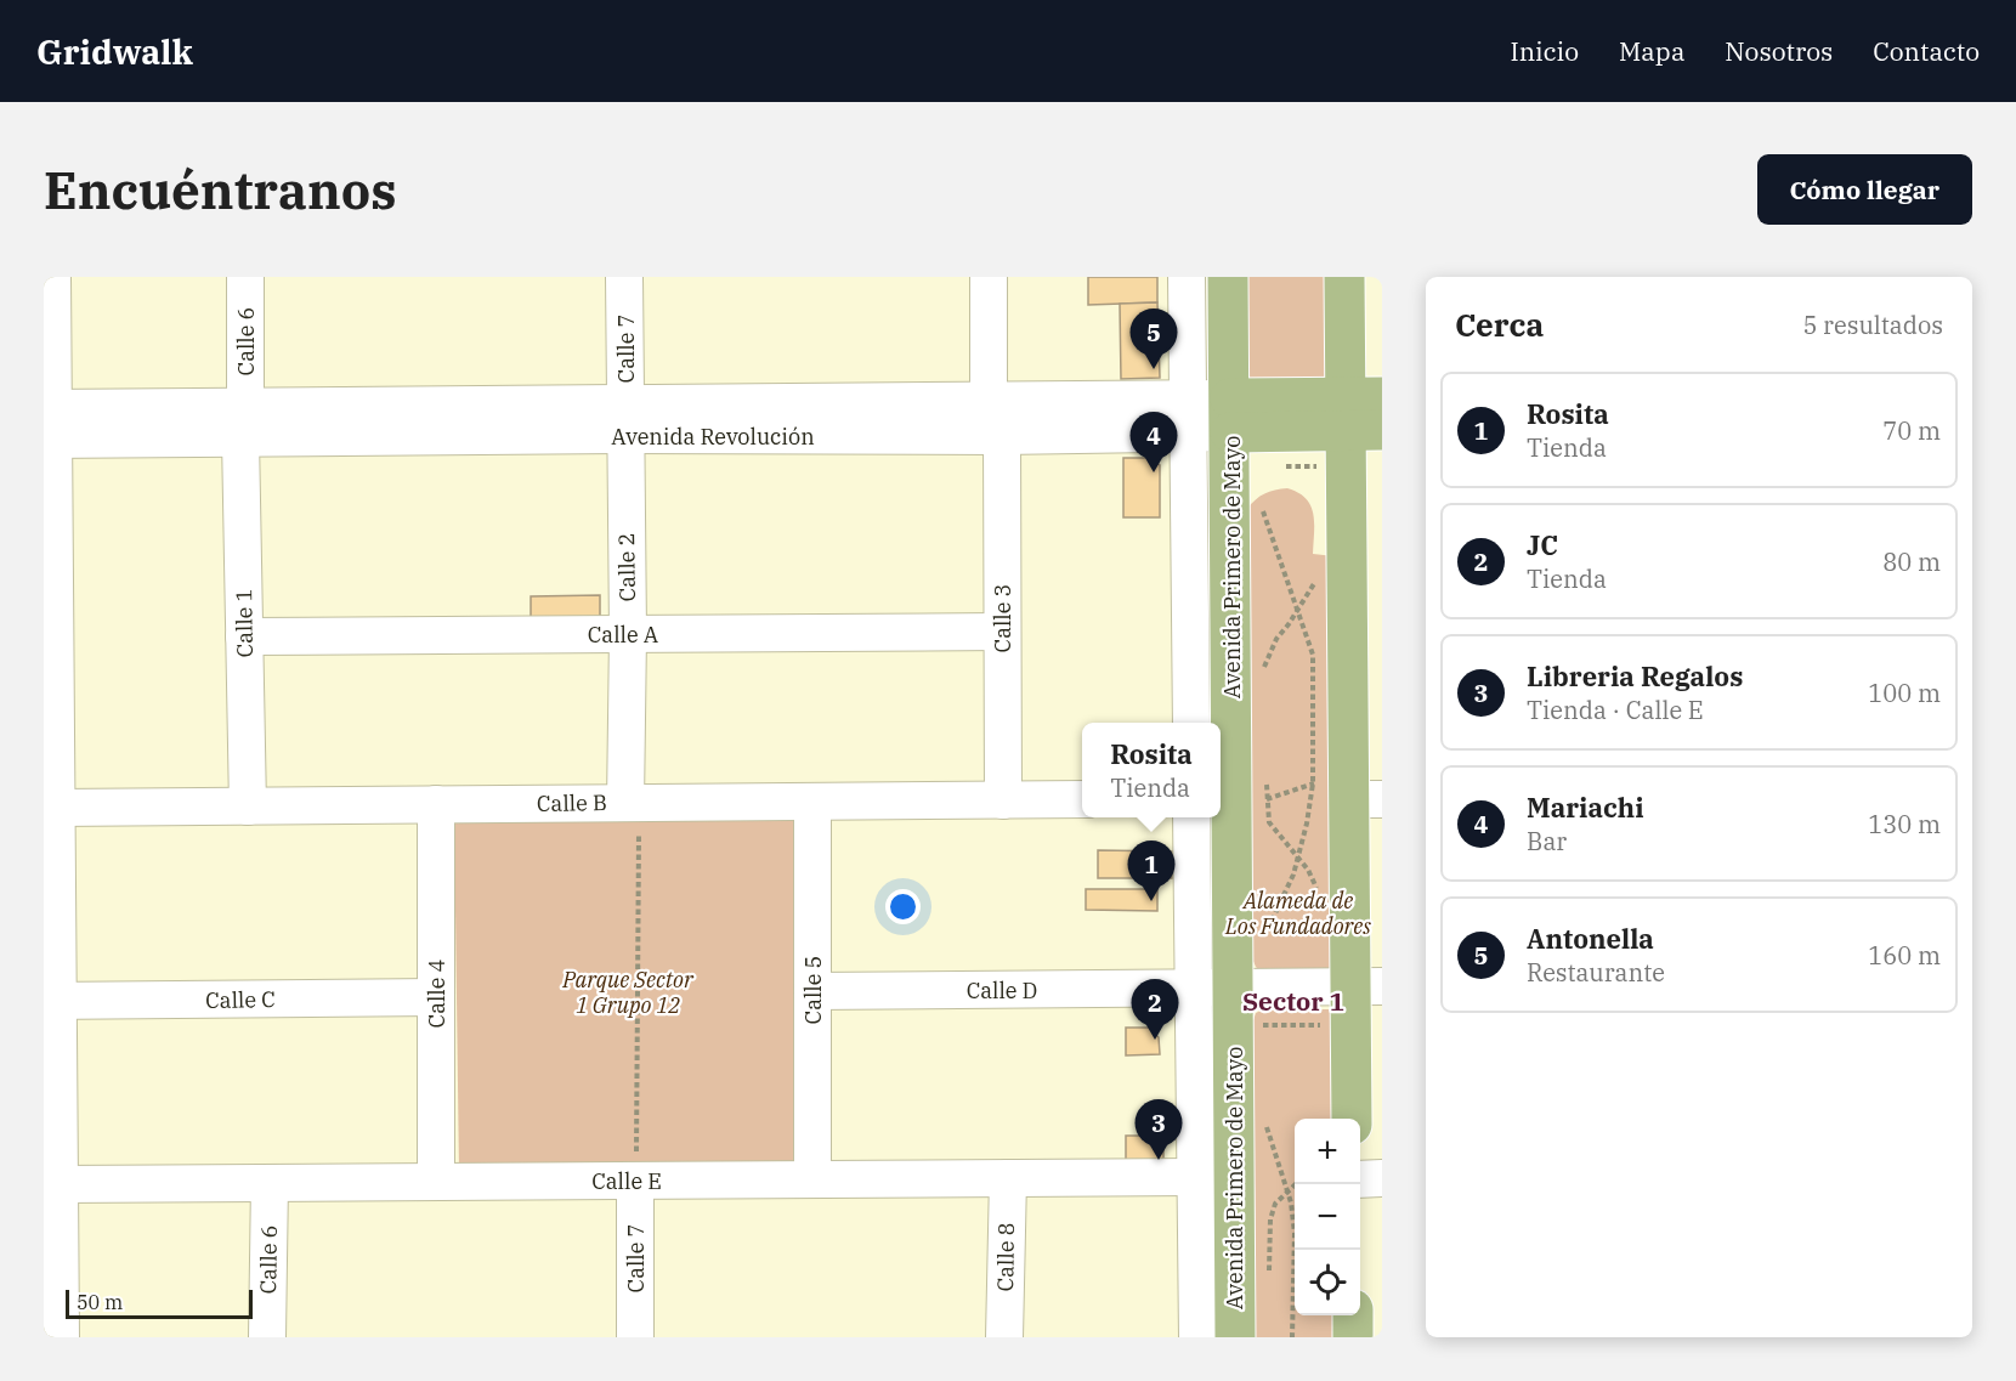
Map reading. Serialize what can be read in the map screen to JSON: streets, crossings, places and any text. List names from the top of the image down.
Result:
{
  "streets": {
    "main road": ["Avenida Revolución", "Avenida Primero de Mayo"],
    "street": [
      "Calle 6",
      "Calle 7",
      "Calle 2",
      "Calle 3",
      "Calle 1",
      "Calle A",
      "Calle B",
      "Calle 5",
      "Calle D",
      "Calle 4",
      "Calle C",
      "Calle E",
      "Calle 8"
    ]
  },
  "crossings": [
    ["Calle 6", "Avenida Revolución"],
    ["Calle 6", "Calle 1"],
    ["Calle 6", "Calle E"],
    ["Calle 7", "Avenida Revolución"],
    ["Calle 7", "Calle 2"],
    ["Calle 7", "Calle E"],
    ["Avenida Revolución", "Calle 2"],
    ["Avenida Revolución", "Avenida Primero de Mayo"],
    ["Avenida Revolución", "Calle 3"],
    ["Avenida Revolución", "Calle 1"],
    ["Calle 2", "Calle A"],
    ["Calle 2", "Calle B"],
    ["Avenida Primero de Mayo", "Calle D"],
    ["Avenida Primero de Mayo", "Calle E"],
    ["Calle 3", "Calle A"],
    ["Calle 3", "Calle B"],
    ["Calle 1", "Calle A"],
    ["Calle 1", "Calle B"],
    ["Calle B", "Calle 5"],
    ["Calle B", "Calle 4"],
    ["Calle 5", "Calle D"],
    ["Calle 5", "Calle E"],
    ["Calle 4", "Calle C"],
    ["Calle 4", "Calle E"],
    ["Calle E", "Calle 8"]
  ],
  "districts": ["Sector 1"],
  "parks": ["Alameda de Los Fundadores", "Parque Sector 1 Grupo 12"],
  "scale_bar": "50 m",
  "page": {
    "header": "Gridwalk",
    "nav": [
      "Inicio",
      "Mapa",
      "Nosotros",
      "Contacto"
    ],
    "buttons": "Cómo llegar",
    "title": "Encuéntranos",
    "heading": ["Cerca", "5 resultados"],
    "pins": [
      "5",
      "4",
      "1",
      "2",
      "3"
    ],
    "list": [
      {
        "mark": "1",
        "name": "Rosita",
        "note": "Tienda",
        "value": "70 m"
      },
      {
        "mark": "2",
        "name": "JC",
        "note": "Tienda",
        "value": "80 m"
      },
      {
        "mark": "3",
        "name": "Libreria Regalos",
        "note": "Tienda · Calle E",
        "value": "100 m"
      },
      {
        "mark": "4",
        "name": "Mariachi",
        "note": "Bar",
        "value": "130 m"
      },
      {
        "mark": "5",
        "name": "Antonella",
        "note": "Restaurante",
        "value": "160 m"
      }
    ],
    "popup": ["Rosita", "Tienda"],
    "map_buttons": ["+", "−"],
    "scale": "50 m"
  }
}
